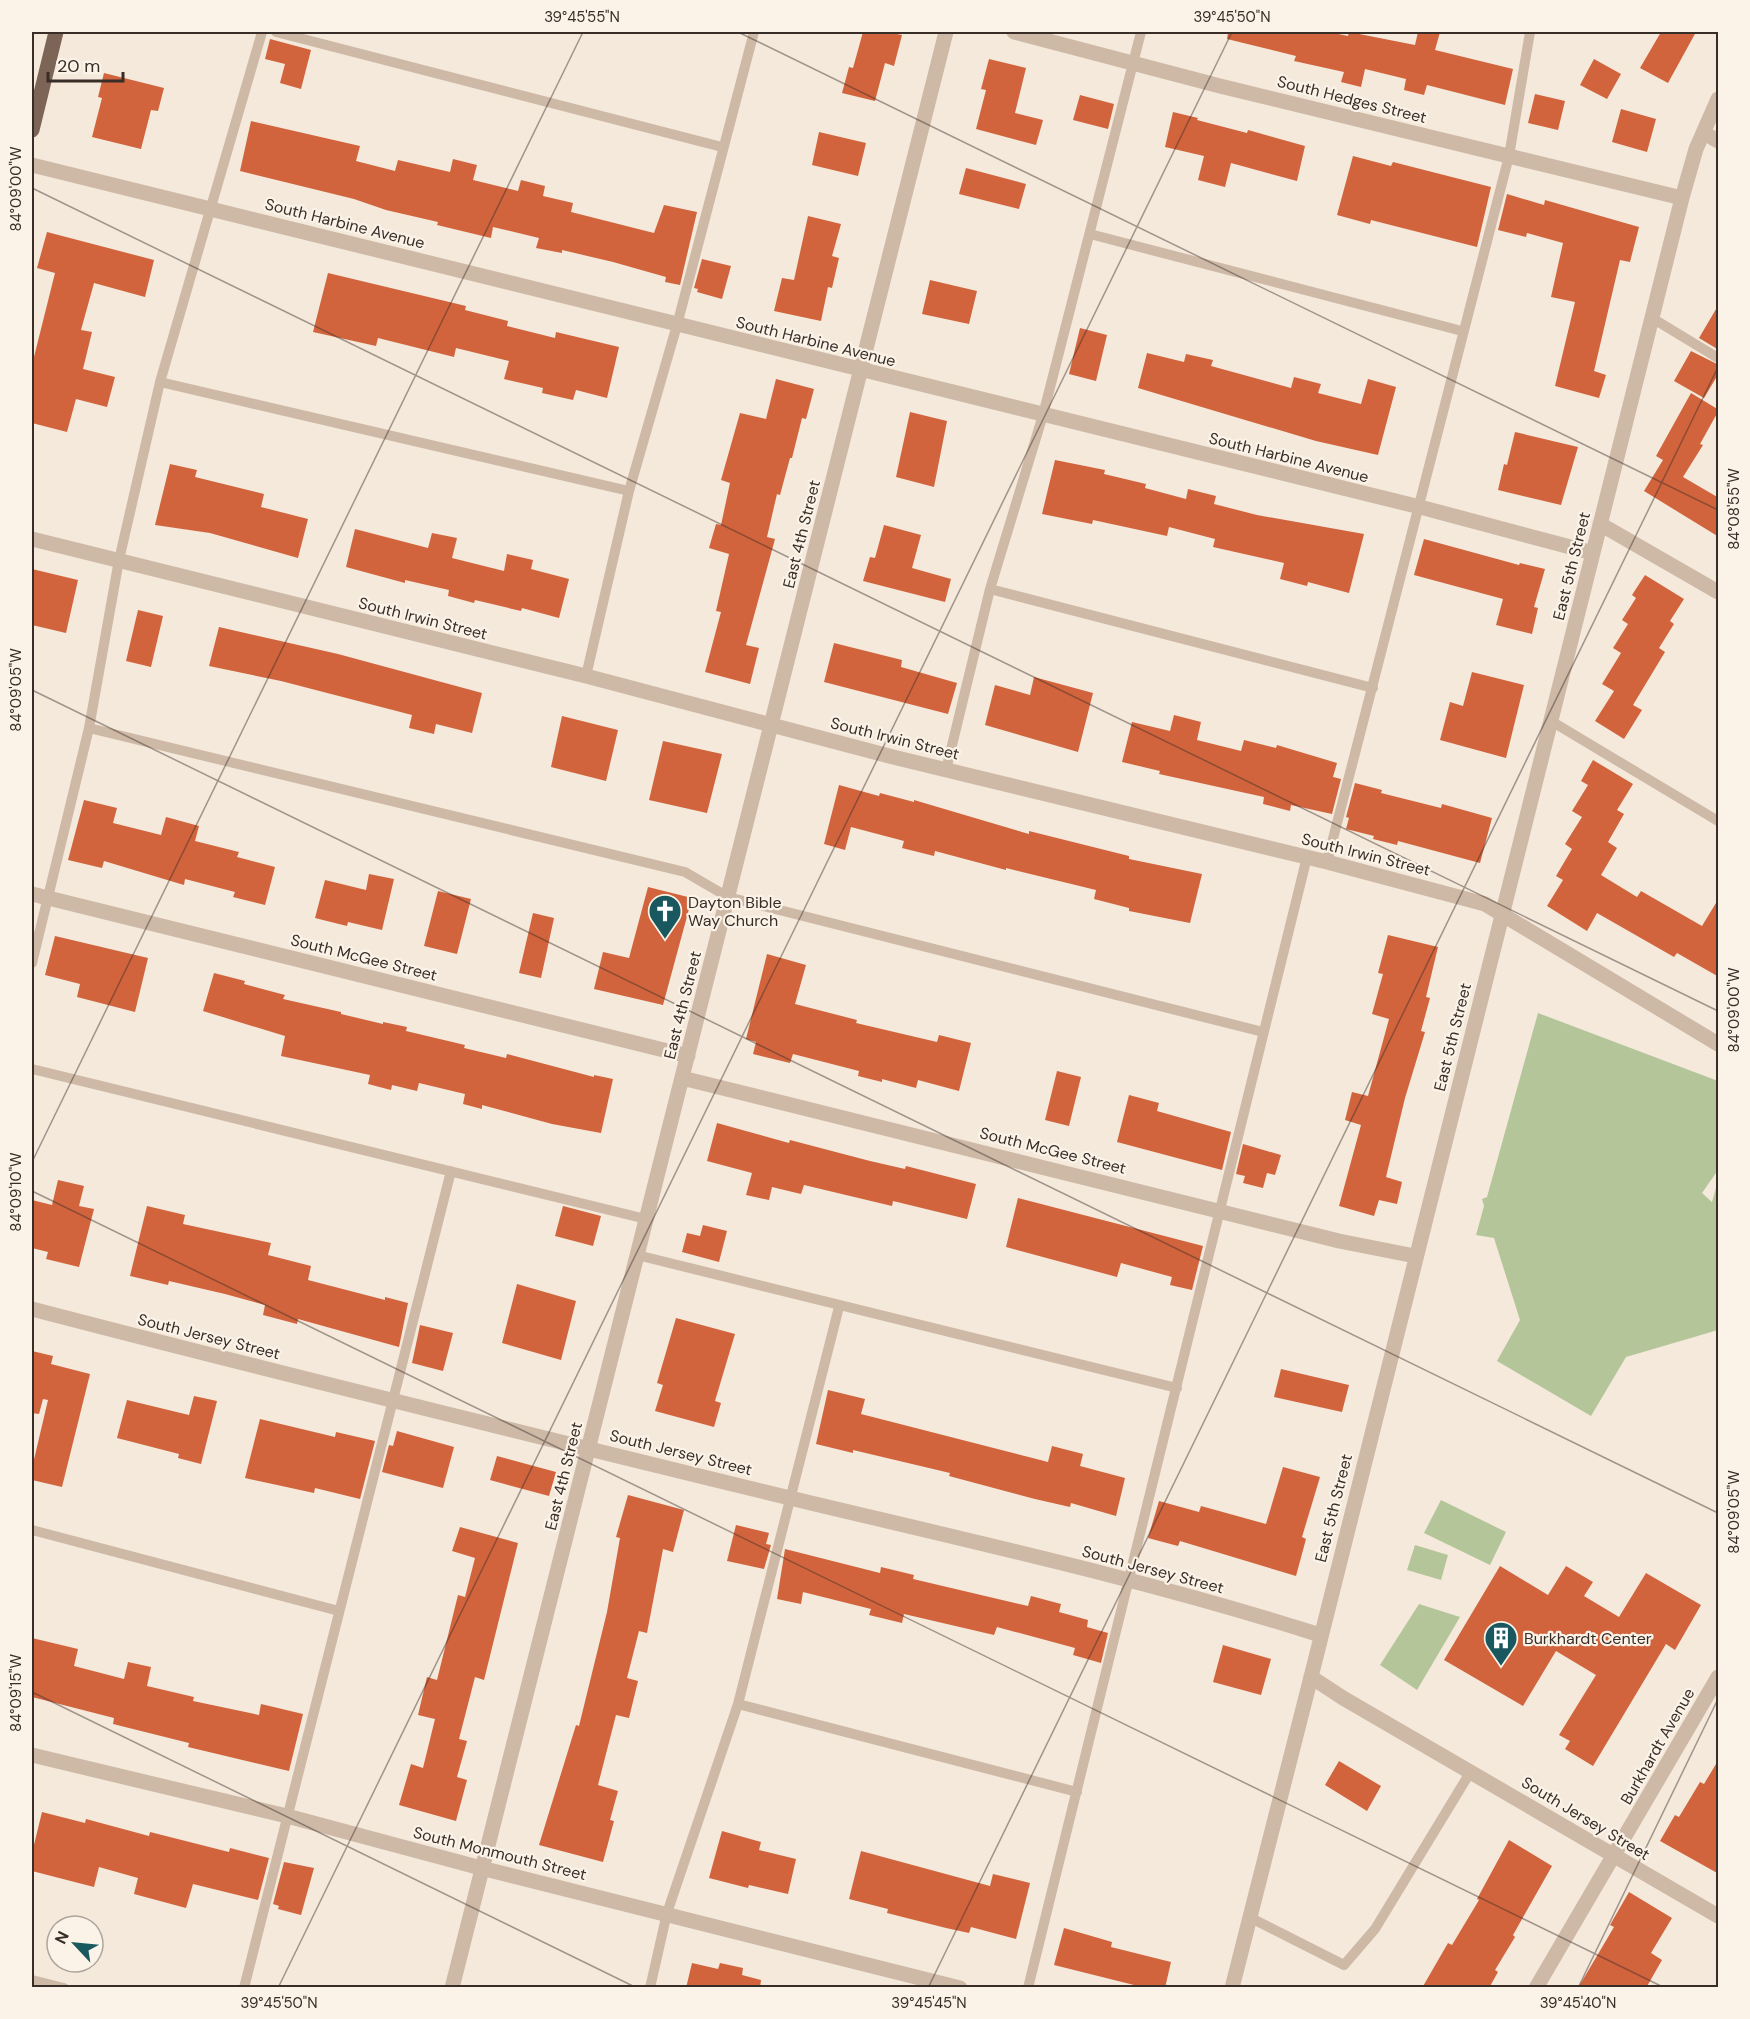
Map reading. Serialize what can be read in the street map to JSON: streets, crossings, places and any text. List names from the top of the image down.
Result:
{
  "streets": {
    "street": [
      "South Hedges Street",
      "South Harbine Avenue",
      "East 4th Street",
      "East 5th Street",
      "South Irwin Street",
      "South McGee Street",
      "South Jersey Street",
      "Burkhardt Avenue",
      "South Monmouth Street"
    ]
  },
  "crossings": [
    ["South Hedges Street", "East 5th Street"],
    ["South Harbine Avenue", "East 4th Street"],
    ["South Harbine Avenue", "East 5th Street"],
    ["East 4th Street", "South Irwin Street"],
    ["East 4th Street", "South McGee Street"],
    ["East 4th Street", "South Jersey Street"],
    ["East 4th Street", "South Monmouth Street"],
    ["East 5th Street", "South Irwin Street"],
    ["East 5th Street", "South McGee Street"],
    ["East 5th Street", "South Jersey Street"],
    ["South Jersey Street", "Burkhardt Avenue"]
  ],
  "places": {
    "church": ["Dayton Bible Way Church"],
    "building": ["Burkhardt Center"]
  },
  "scale_bar": "20 m",
  "north": "top left",
  "coordinates": [
    "39°45'55\"N",
    "39°45'50\"N",
    "84°09'00\"W",
    "84°08'55\"W",
    "84°09'05\"W",
    "84°09'10\"W",
    "84°09'15\"W",
    "39°45'45\"N",
    "39°45'40\"N"
  ]
}
